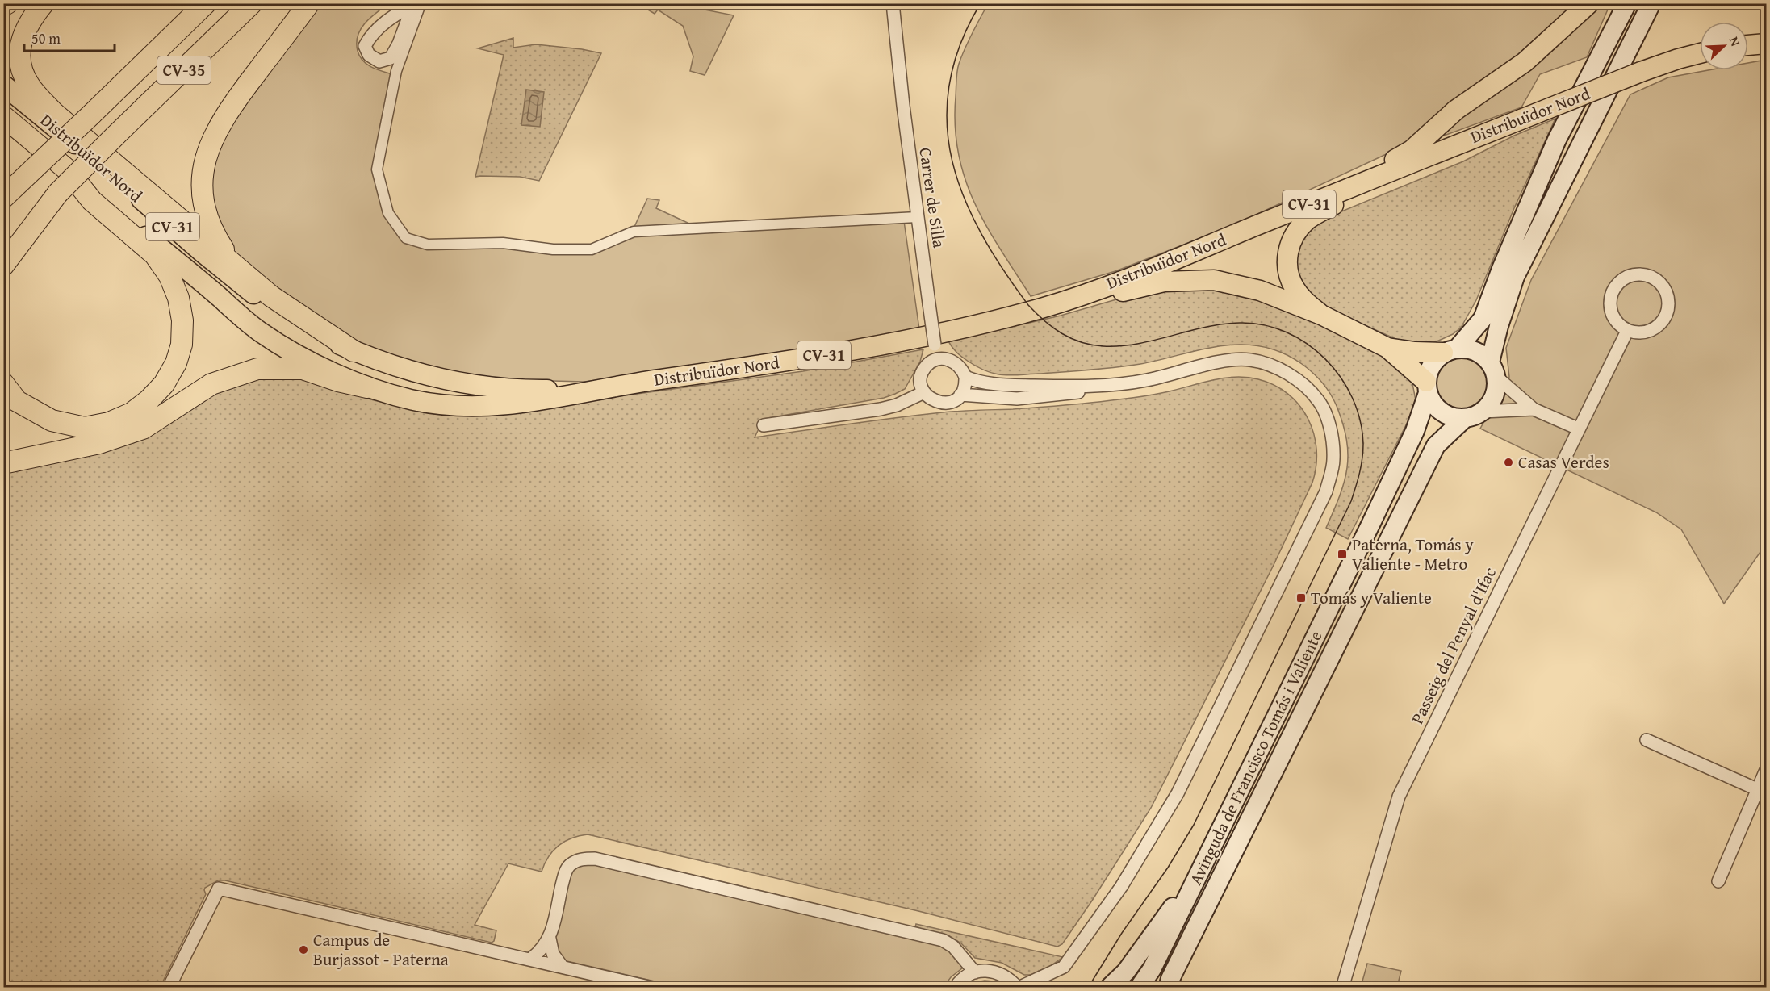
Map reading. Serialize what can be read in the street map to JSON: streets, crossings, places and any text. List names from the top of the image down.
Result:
{
  "streets": {
    "highway": ["CV-35", "Distribuïdor Nord", "CV-31"],
    "main road": ["Avinguda de Francisco Tomás i Valiente"],
    "street": ["Carrer de Silla", "Passeig del Penyal d'Ifac"]
  },
  "places": {
    "other": ["Casas Verdes", "Campus de Burjassot - Paterna"],
    "transit": ["Paterna, Tomás y Valiente - Metro", "Tomás y Valiente"]
  },
  "scale_bar": "50 m",
  "north": "top right"
}
